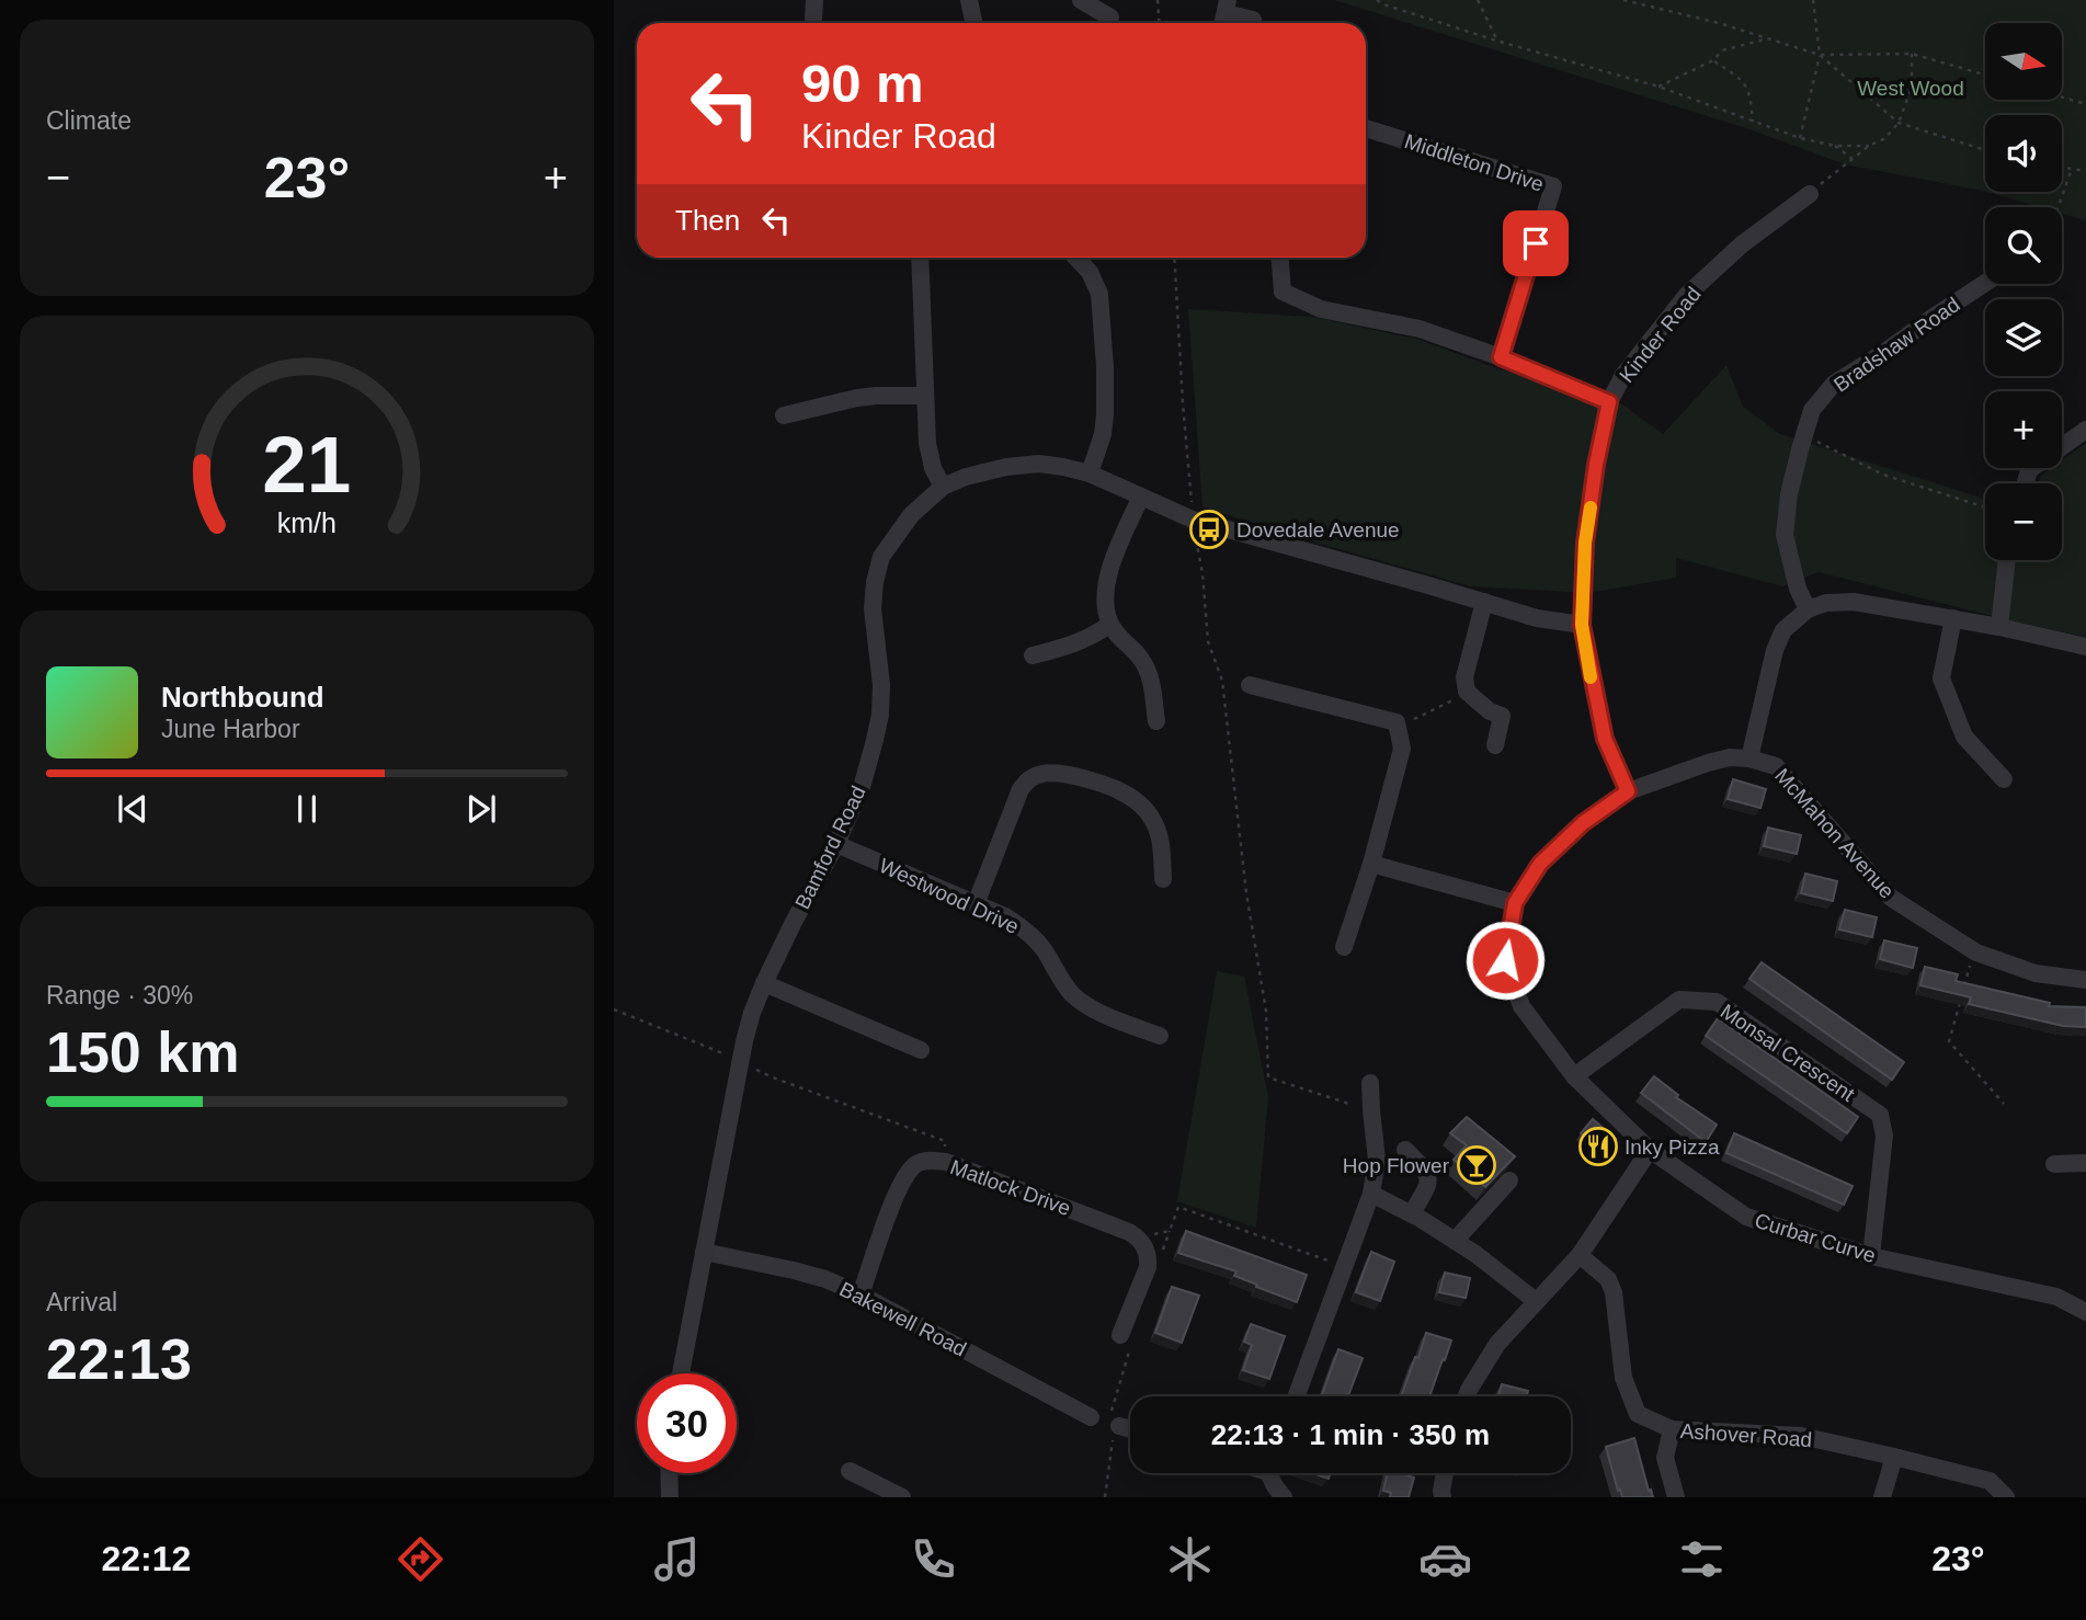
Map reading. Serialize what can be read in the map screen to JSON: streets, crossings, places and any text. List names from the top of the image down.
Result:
{
  "streets": {
    "street": [
      "Middleton Drive",
      "Kinder Road",
      "Bradshaw Road",
      "McMahon Avenue",
      "Bamford Road",
      "Westwood Drive",
      "Monsal Crescent",
      "Matlock Drive",
      "Curbar Curve",
      "Bakewell Road",
      "Ashover Road"
    ]
  },
  "crossings": [
    ["Kinder Road", "McMahon Avenue"],
    ["Kinder Road", "Curbar Curve"],
    ["Bradshaw Road", "McMahon Avenue"],
    ["McMahon Avenue", "Curbar Curve"],
    ["Bamford Road", "Westwood Drive"],
    ["Bamford Road", "Bakewell Road"],
    ["Monsal Crescent", "Curbar Curve"],
    ["Matlock Drive", "Bakewell Road"]
  ],
  "parks": ["West Wood"],
  "places": {
    "bus stop": ["Dovedale Avenue"],
    "restaurant": ["Inky Pizza"],
    "bar": ["Hop Flower"]
  },
  "north": "right",
  "page": {
    "tile": [
      "Climate",
      ["Range · 30%", "150 km"],
      ["Arrival", "22:13"]
    ],
    "map_buttons": ["+", "−"],
    "turn": ["90 m", "Kinder Road"],
    "heat": ["−", "23°", "+"],
    "then": "Then",
    "song": ["Northbound", "June Harbor"],
    "limit": "30",
    "trip": "22:13 · 1 min · 350 m",
    "tabs": ["22:12", "23°"],
    "gauge": ["21", "km/h"]
  }
}
